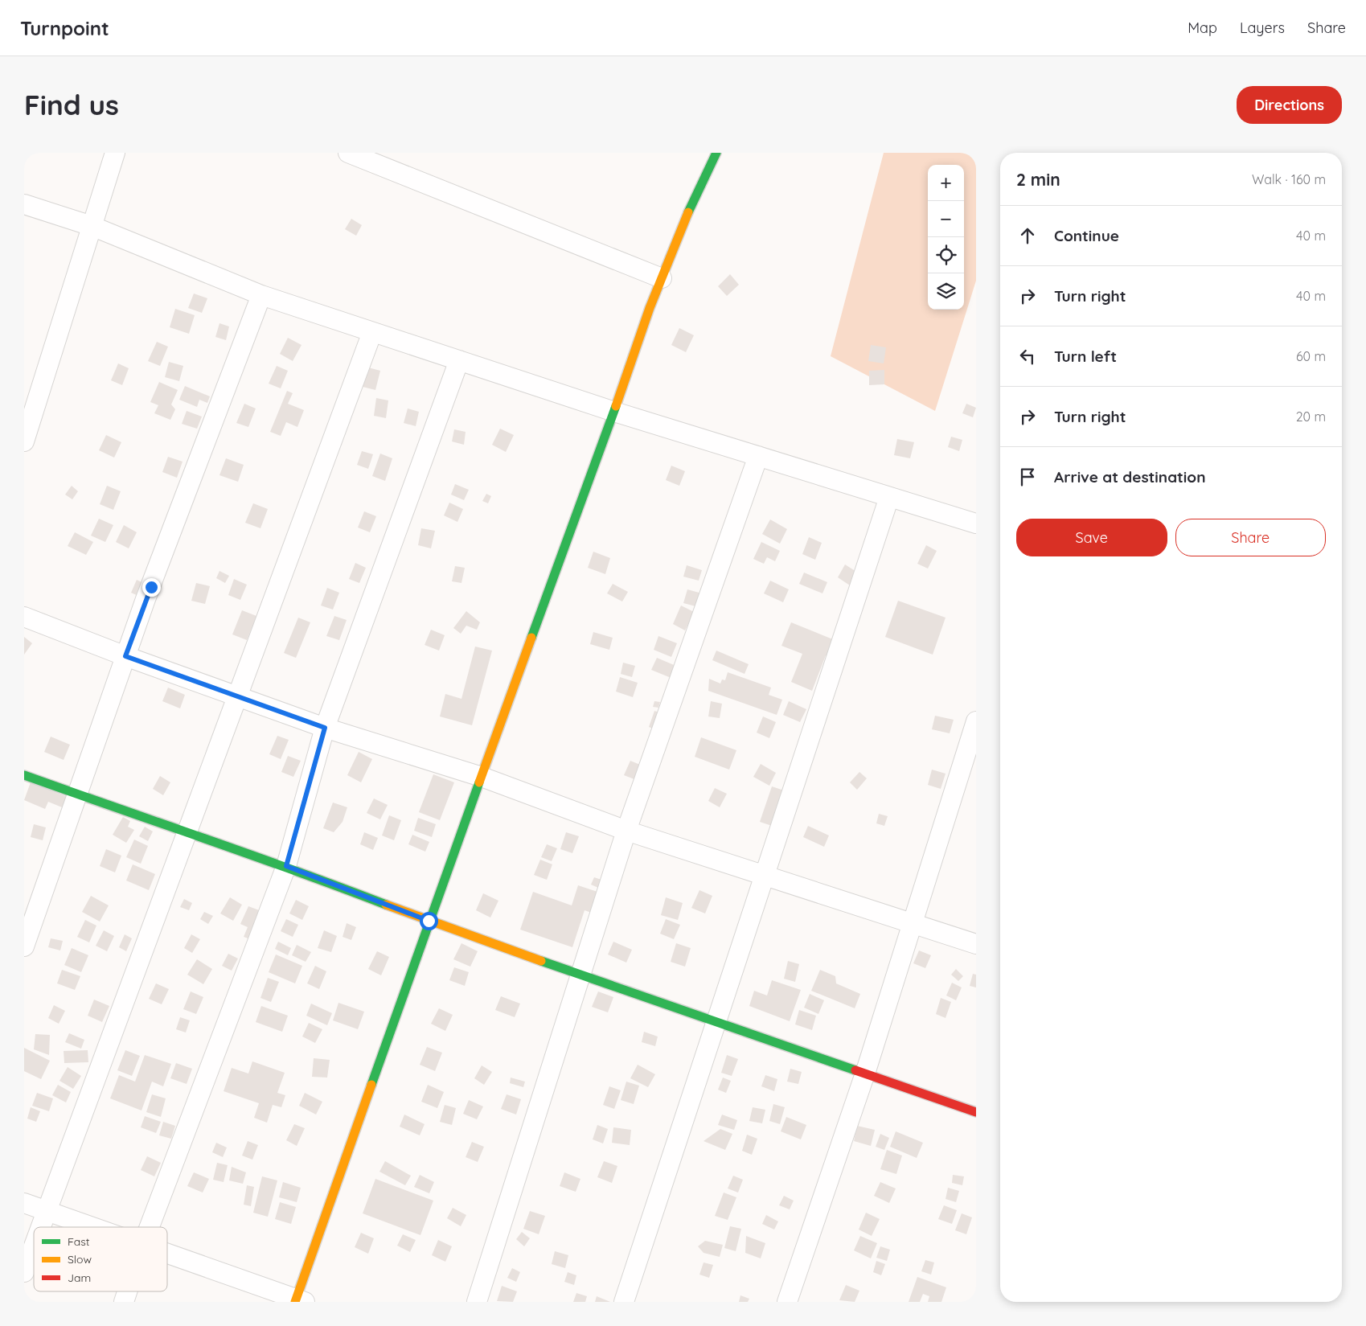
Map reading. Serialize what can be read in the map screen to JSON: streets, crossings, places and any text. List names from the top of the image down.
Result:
{
  "legend": ["Fast", "Slow", "Jam"],
  "page": {
    "header": "Turnpoint",
    "nav": ["Map", "Layers", "Share"],
    "buttons": [
      "Directions",
      ["Save", "Share"]
    ],
    "title": "Find us",
    "heading": ["2 min", "Walk · 160 m"],
    "map_buttons": ["+", "−"],
    "list": [
      ["Continue", "40 m"],
      ["Turn right", "40 m"],
      ["Turn left", "60 m"],
      ["Turn right", "20 m"],
      "Arrive at destination"
    ]
  }
}
